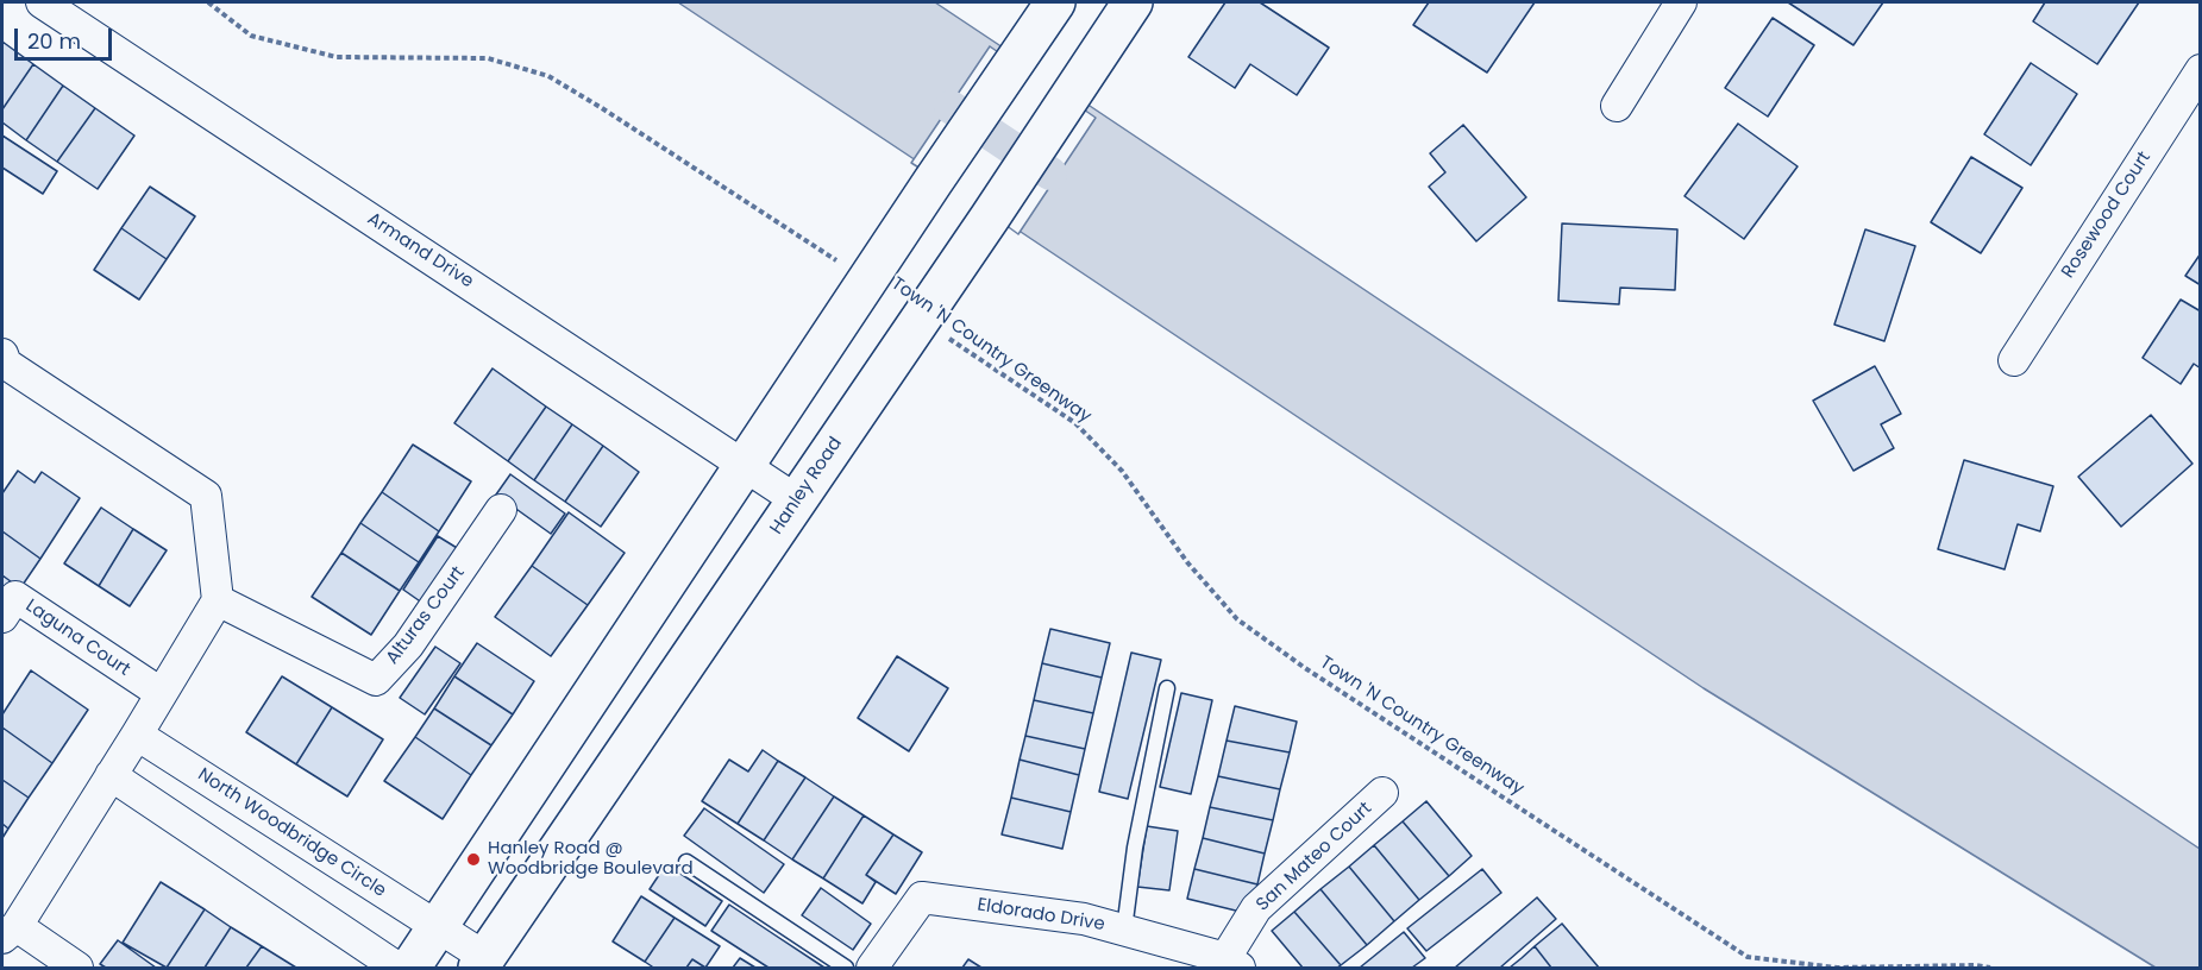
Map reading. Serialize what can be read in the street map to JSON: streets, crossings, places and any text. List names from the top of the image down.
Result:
{
  "streets": {
    "main road": ["Hanley Road"],
    "street": [
      "Rosewood Court",
      "Armand Drive",
      "Alturas Court",
      "Laguna Court",
      "North Woodbridge Circle",
      "San Mateo Court",
      "Eldorado Drive"
    ],
    "path": ["Town 'N Country Greenway"]
  },
  "crossings": [
    ["Armand Drive", "Hanley Road"],
    ["Town 'N Country Greenway", "Hanley Road"],
    ["Hanley Road", "North Woodbridge Circle"],
    ["San Mateo Court", "Eldorado Drive"]
  ],
  "places": ["Hanley Road @ Woodbridge Boulevard"],
  "scale_bar": "20 m"
}
